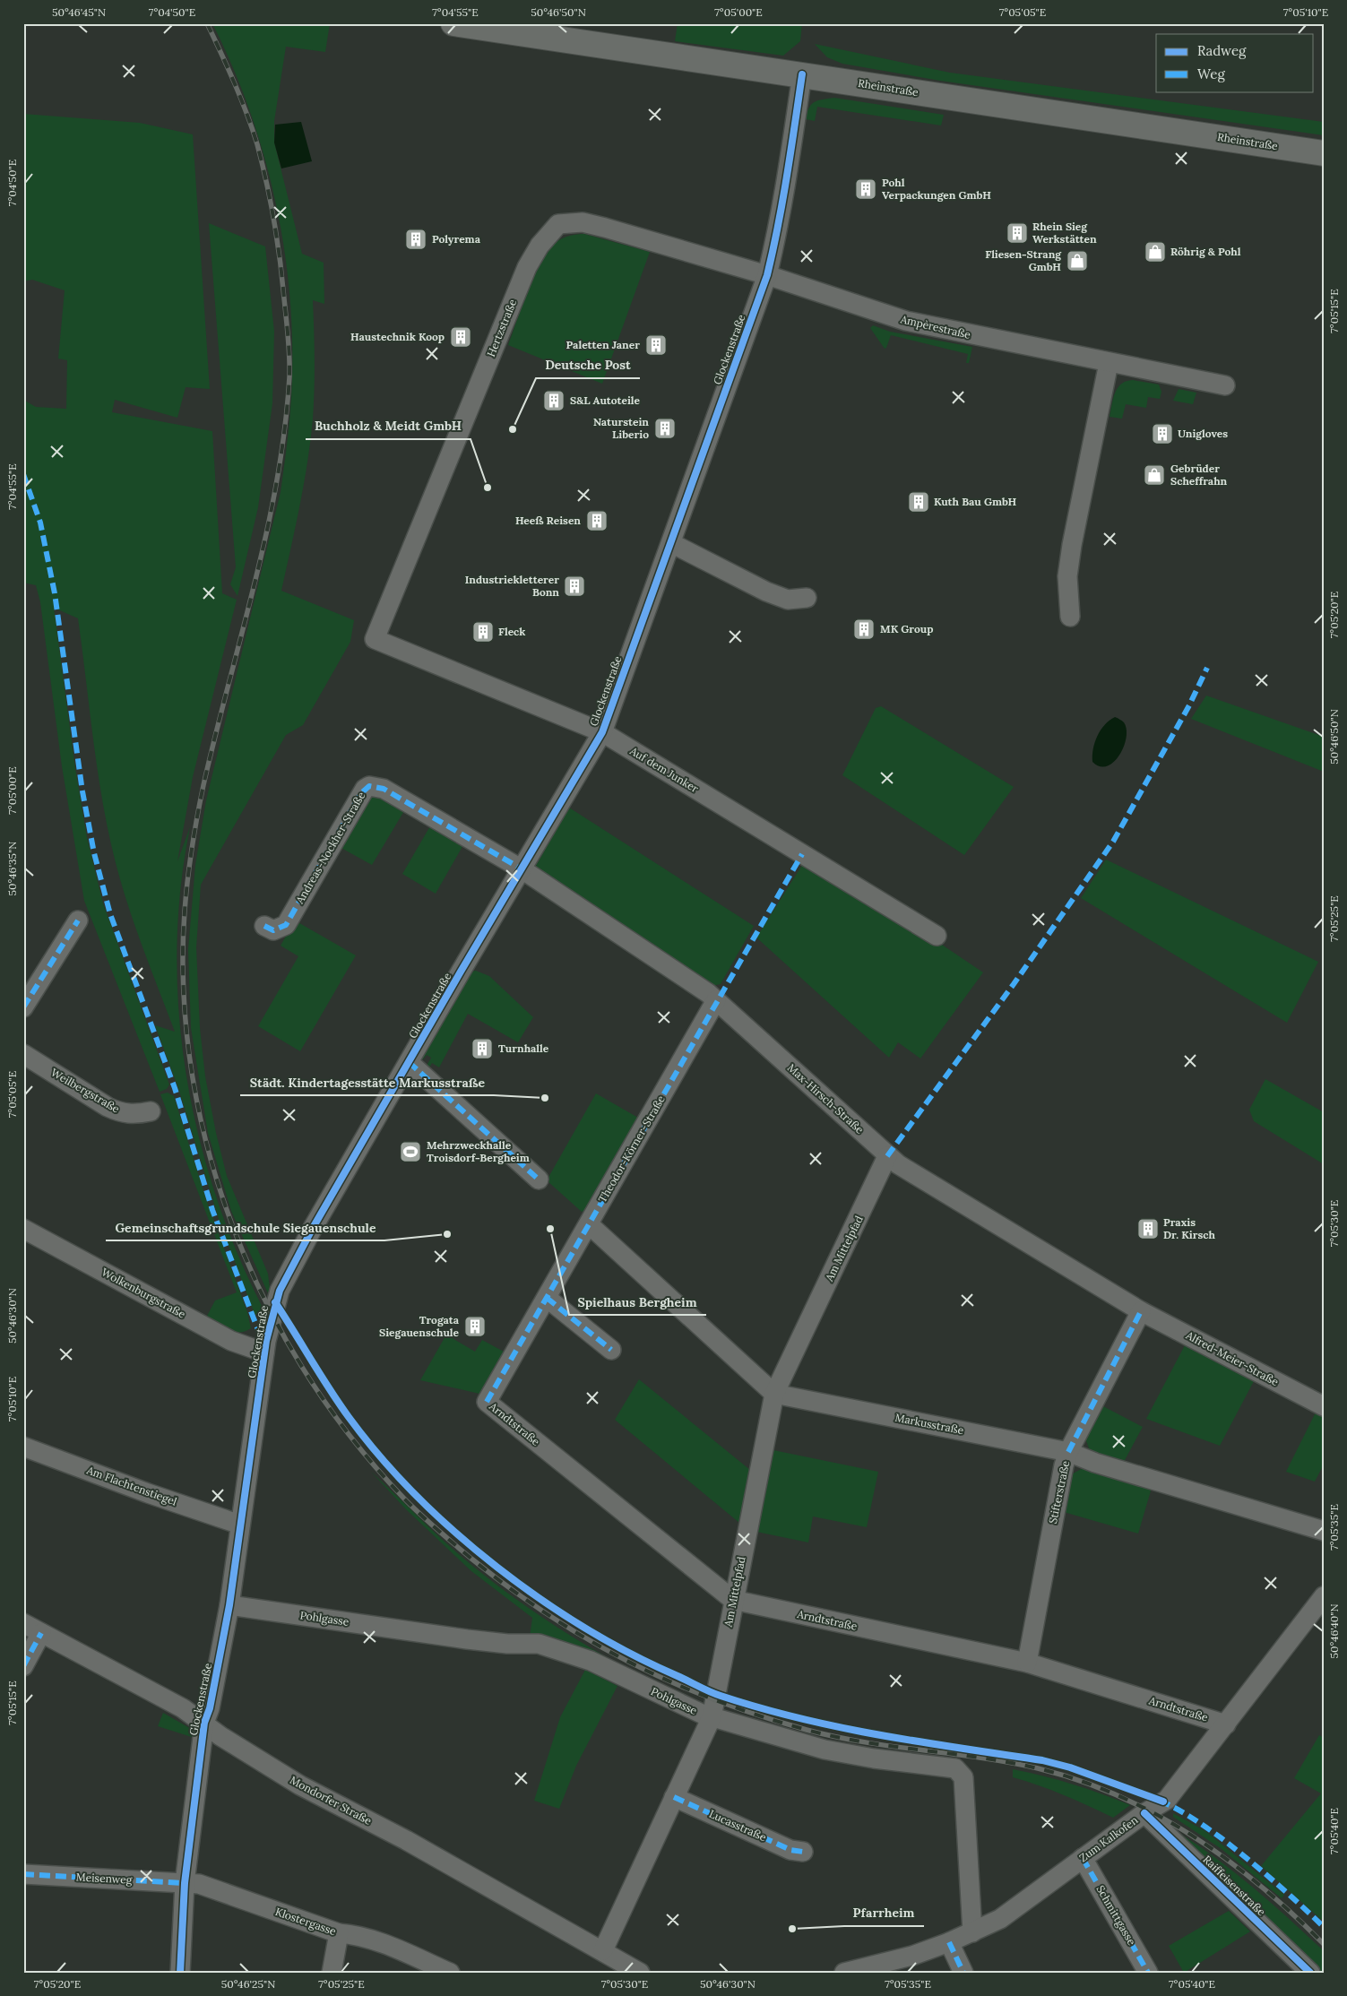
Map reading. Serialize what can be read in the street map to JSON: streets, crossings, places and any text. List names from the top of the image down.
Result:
{
  "streets": {
    "main road": ["Rheinstraße"],
    "street": [
      "Ampèrestraße",
      "Hertzstraße",
      "Glockenstraße",
      "Auf dem Junker",
      "Andreas-Nockher-Straße",
      "Weilbergstraße",
      "Max-Hirsch-Straße",
      "Theodor-Körner-Straße",
      "Am Mittelpfad",
      "Wolkenburgstraße",
      "Alfred-Meier-Straße",
      "Arndtstraße",
      "Markusstraße",
      "Am Flachtenstiegel",
      "Stifterstraße",
      "Pohlgasse",
      "Mondorfer Straße",
      "Lucasstraße",
      "Zum Kalkofen",
      "Meisenweg",
      "Raiffeisenstraße",
      "Schmittgasse",
      "Klostergasse"
    ]
  },
  "crossings": [
    ["Rheinstraße", "Glockenstraße"],
    ["Ampèrestraße", "Hertzstraße"],
    ["Ampèrestraße", "Glockenstraße"],
    ["Hertzstraße", "Glockenstraße"],
    ["Hertzstraße", "Auf dem Junker"],
    ["Glockenstraße", "Auf dem Junker"],
    ["Glockenstraße", "Andreas-Nockher-Straße"],
    ["Glockenstraße", "Max-Hirsch-Straße"],
    ["Glockenstraße", "Wolkenburgstraße"],
    ["Glockenstraße", "Am Flachtenstiegel"],
    ["Glockenstraße", "Pohlgasse"],
    ["Glockenstraße", "Mondorfer Straße"],
    ["Glockenstraße", "Meisenweg"],
    ["Glockenstraße", "Klostergasse"],
    ["Andreas-Nockher-Straße", "Max-Hirsch-Straße"],
    ["Max-Hirsch-Straße", "Theodor-Körner-Straße"],
    ["Max-Hirsch-Straße", "Am Mittelpfad"],
    ["Max-Hirsch-Straße", "Alfred-Meier-Straße"],
    ["Max-Hirsch-Straße", "Stifterstraße"],
    ["Theodor-Körner-Straße", "Arndtstraße"],
    ["Am Mittelpfad", "Arndtstraße"],
    ["Am Mittelpfad", "Markusstraße"],
    ["Am Mittelpfad", "Pohlgasse"],
    ["Am Mittelpfad", "Mondorfer Straße"],
    ["Am Mittelpfad", "Lucasstraße"],
    ["Alfred-Meier-Straße", "Stifterstraße"],
    ["Arndtstraße", "Stifterstraße"],
    ["Arndtstraße", "Zum Kalkofen"],
    ["Markusstraße", "Stifterstraße"],
    ["Pohlgasse", "Zum Kalkofen"],
    ["Zum Kalkofen", "Raiffeisenstraße"],
    ["Zum Kalkofen", "Schmittgasse"],
    ["Meisenweg", "Klostergasse"]
  ],
  "places": {
    "building": [
      "Pohl Verpackungen GmbH",
      "Rhein Sieg Werkstätten",
      "Polyrema",
      "Haustechnik Koop",
      "Paletten Janer",
      "S&L Autoteile",
      "Naturstein Liberio",
      "Unigloves",
      "Kuth Bau GmbH",
      "Heeß Reisen",
      "Industriekletterer Bonn",
      "MK Group",
      "Fleck",
      "Turnhalle",
      "Praxis Dr. Kirsch",
      "Trogata Siegauenschule"
    ],
    "shop": ["Röhrig & Pohl", "Fliesen-Strang GmbH", "Gebrüder Scheffrahn"],
    "other": [
      "Deutsche Post",
      "Buchholz & Meidt GmbH",
      "Städt. Kindertagesstätte Markusstraße",
      "Spielhaus Bergheim",
      "Gemeinschaftsgrundschule Siegauenschule",
      "Pfarrheim"
    ],
    "sports": ["Mehrzweckhalle Troisdorf-Bergheim"]
  },
  "legend": ["Radweg", "Weg"],
  "coordinates": [
    "50°46'45\"N",
    "7°04'50\"E",
    "7°04'55\"E",
    "50°46'50\"N",
    "7°05'00\"E",
    "7°05'05\"E",
    "7°05'10\"E",
    "7°05'15\"E",
    "7°05'20\"E",
    "50°46'35\"N",
    "7°05'25\"E",
    "7°05'30\"E",
    "50°46'30\"N",
    "7°05'35\"E",
    "50°46'40\"N",
    "7°05'40\"E",
    "50°46'25\"N"
  ]
}
